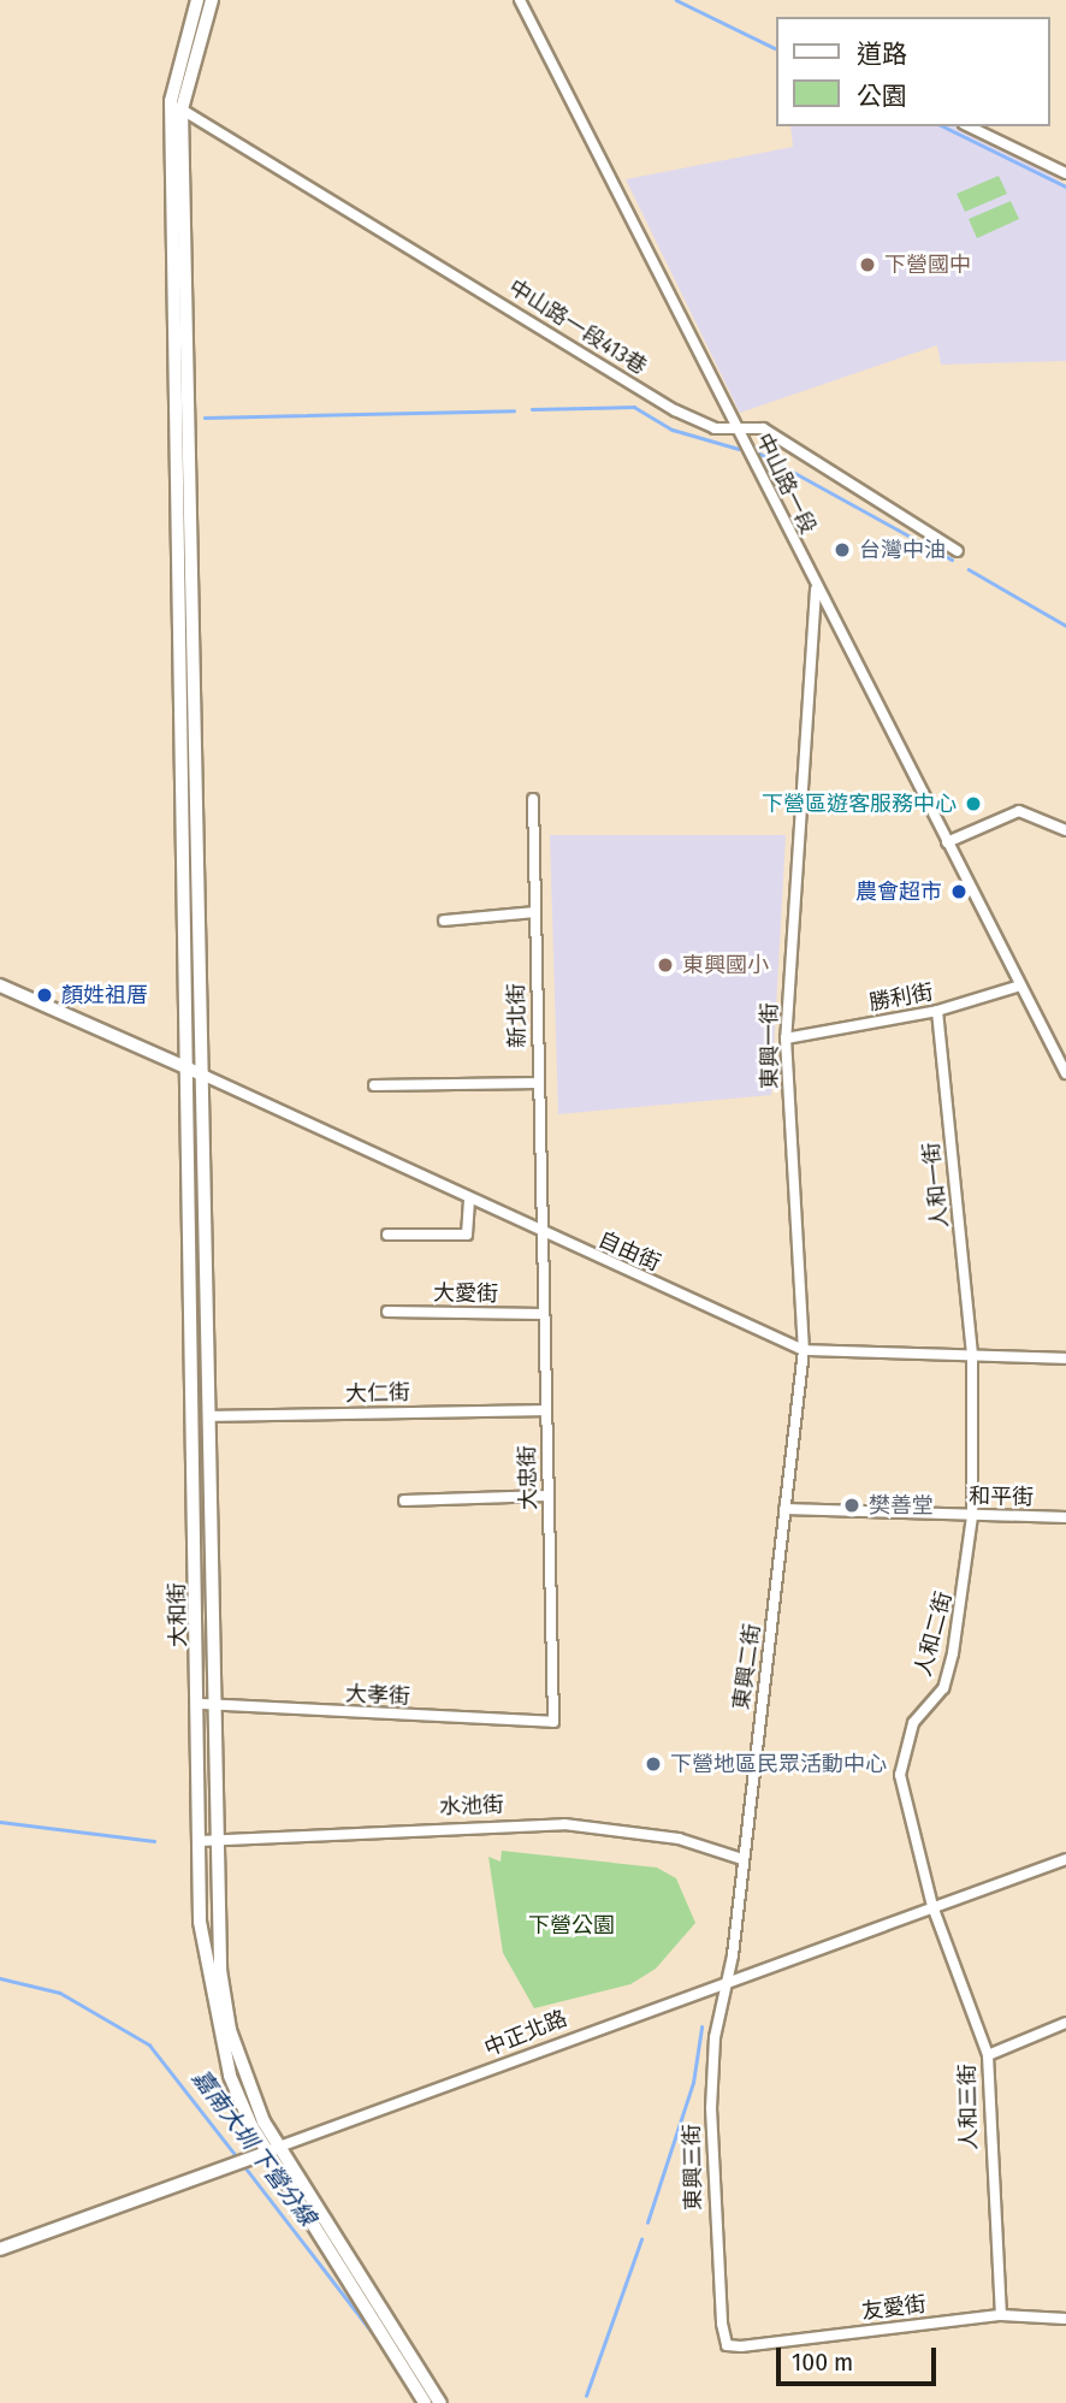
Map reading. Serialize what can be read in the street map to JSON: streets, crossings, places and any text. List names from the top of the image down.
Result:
{
  "streets": {
    "main road": ["大和街"],
    "street": [
      "中山路一段413巷",
      "中山路一段",
      "勝利街",
      "新北街",
      "東興一街",
      "人和一街",
      "自由街",
      "大愛街",
      "大仁街",
      "大忠街",
      "和平街",
      "人和二街",
      "東興二街",
      "大孝街",
      "水池街",
      "中正北路",
      "人和三街",
      "東興三街",
      "友愛街"
    ]
  },
  "crossings": [
    ["中山路一段413巷", "中山路一段"],
    ["中山路一段413巷", "大和街"],
    ["中山路一段", "勝利街"],
    ["中山路一段", "東興一街"],
    ["勝利街", "東興一街"],
    ["勝利街", "人和一街"],
    ["新北街", "自由街"],
    ["新北街", "大忠街"],
    ["東興一街", "自由街"],
    ["東興一街", "東興二街"],
    ["人和一街", "自由街"],
    ["人和一街", "人和二街"],
    ["自由街", "大忠街"],
    ["自由街", "大和街"],
    ["自由街", "人和二街"],
    ["自由街", "東興二街"],
    ["大愛街", "大忠街"],
    ["大仁街", "大忠街"],
    ["大仁街", "大和街"],
    ["大忠街", "大孝街"],
    ["和平街", "人和二街"],
    ["和平街", "東興二街"],
    ["大和街", "大孝街"],
    ["大和街", "水池街"],
    ["大和街", "中正北路"],
    ["人和二街", "中正北路"],
    ["人和二街", "人和三街"],
    ["東興二街", "水池街"],
    ["東興二街", "中正北路"],
    ["東興二街", "東興三街"],
    ["中正北路", "人和三街"],
    ["中正北路", "東興三街"],
    ["人和三街", "友愛街"],
    ["東興三街", "友愛街"]
  ],
  "water": ["嘉南大圳 下營分線"],
  "parks": ["下營公園"],
  "places": [
    "下營國中",
    "台灣中油",
    "下營區遊客服務中心",
    "農會超市",
    "東興國小",
    "顏姓祖厝",
    "樊善堂",
    "下營地區民眾活動中心"
  ],
  "legend": ["道路", "公園"],
  "scale_bar": "100 m"
}
